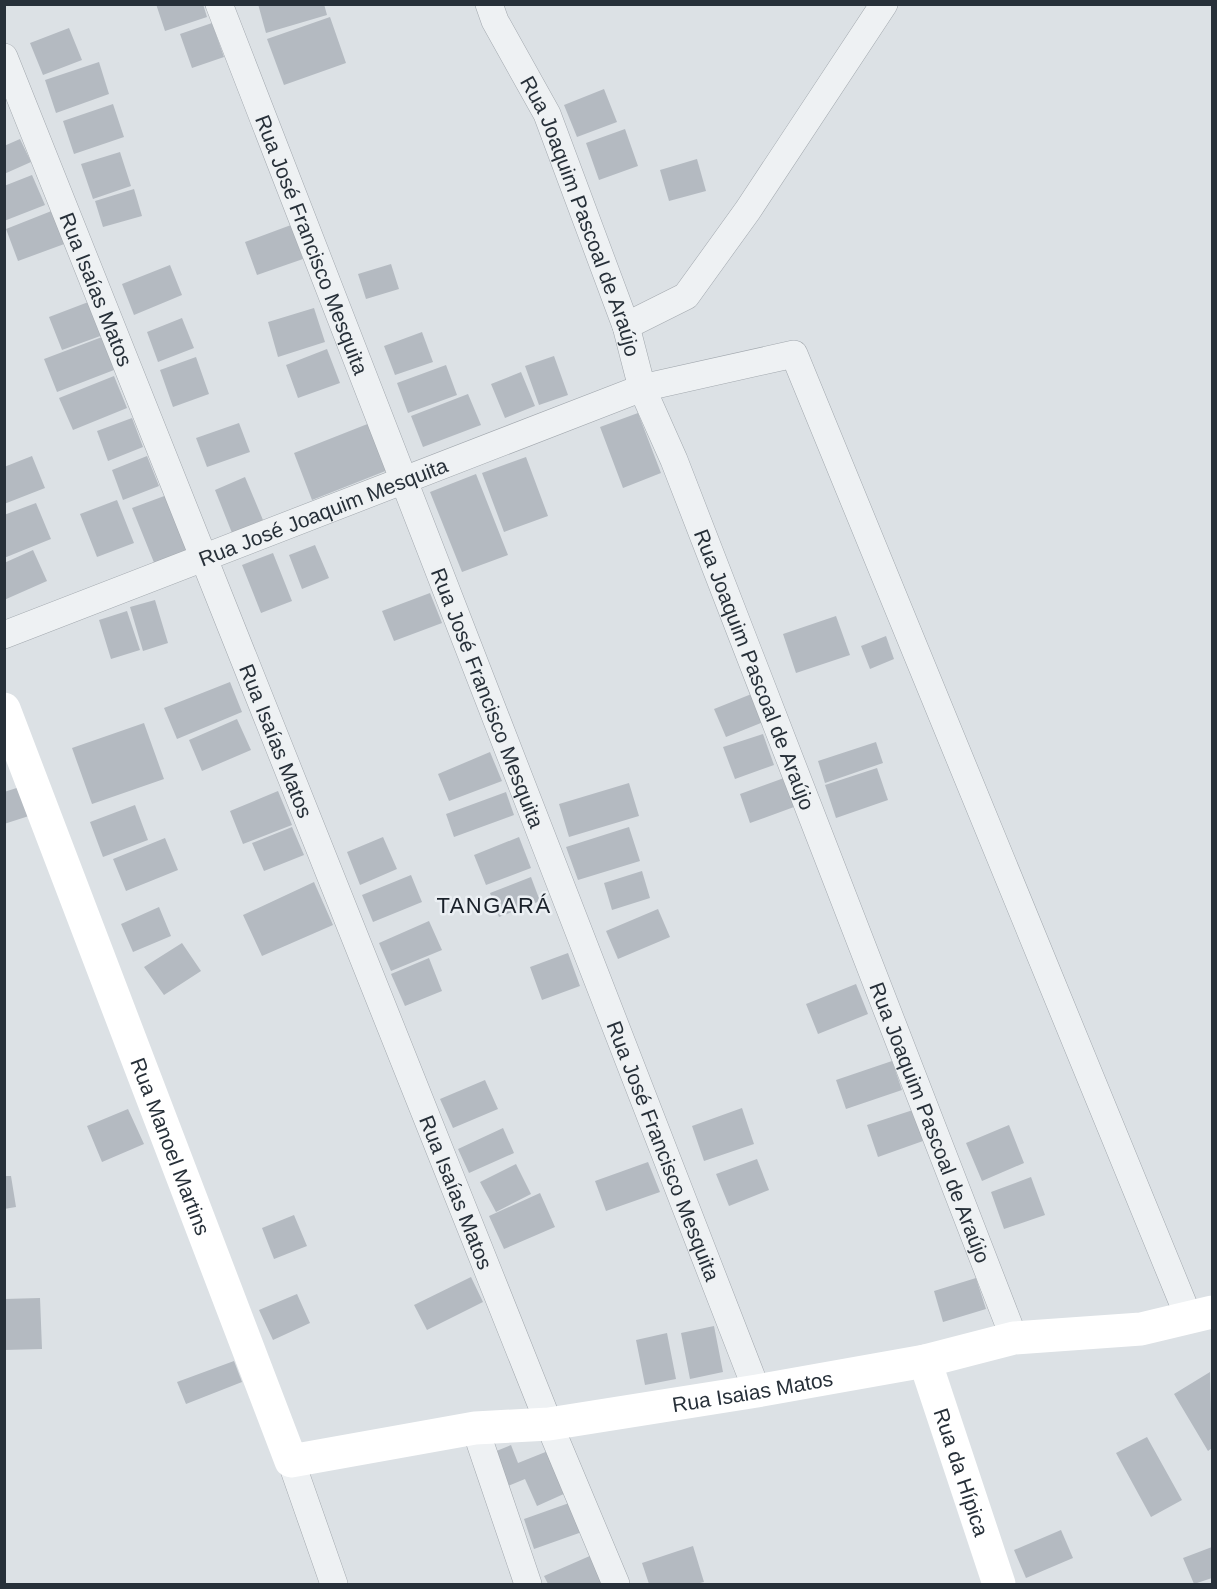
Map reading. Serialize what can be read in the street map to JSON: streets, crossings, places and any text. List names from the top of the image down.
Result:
{
  "streets": {
    "street": [
      "Rua Joaquim Pascoal de Araújo",
      "Rua José Francisco Mesquita",
      "Rua Isaías Matos",
      "Rua José Joaquim Mesquita",
      "Rua Manoel Martins",
      "Rua Isaias Matos",
      "Rua da Hípica"
    ]
  },
  "crossings": [
    ["Rua Joaquim Pascoal de Araújo", "Rua José Joaquim Mesquita"],
    ["Rua Joaquim Pascoal de Araújo", "Rua Isaias Matos"],
    ["Rua José Francisco Mesquita", "Rua José Joaquim Mesquita"],
    ["Rua José Francisco Mesquita", "Rua Isaias Matos"],
    ["Rua Isaías Matos", "Rua José Joaquim Mesquita"],
    ["Rua Isaías Matos", "Rua Isaias Matos"],
    ["Rua José Joaquim Mesquita", "Rua Isaias Matos"],
    ["Rua Manoel Martins", "Rua Isaias Matos"],
    ["Rua Isaias Matos", "Rua da Hípica"]
  ],
  "districts": ["TANGARÁ"]
}
